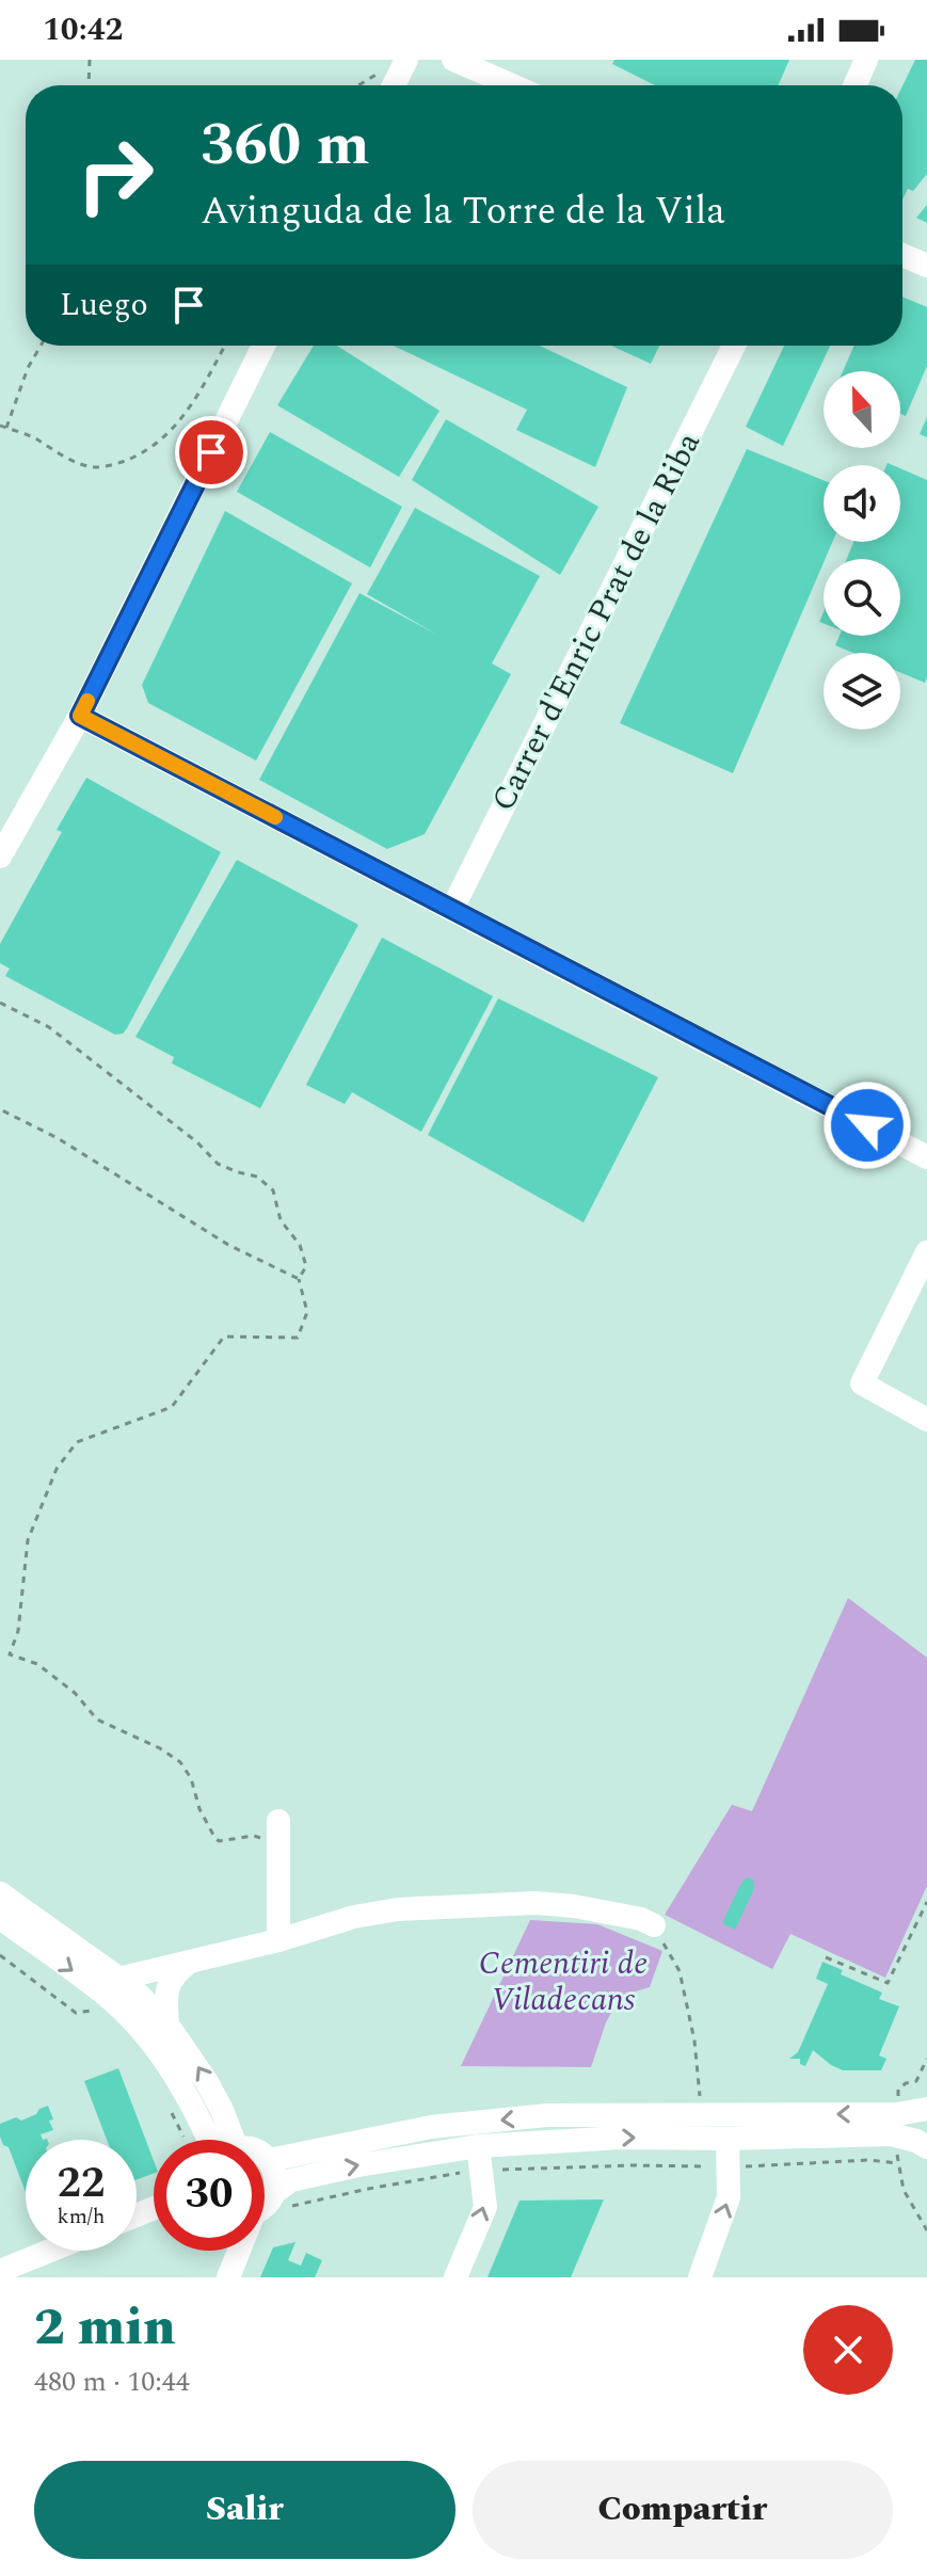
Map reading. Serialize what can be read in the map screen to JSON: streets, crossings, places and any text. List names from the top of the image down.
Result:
{
  "streets": {
    "street": ["Carrer d'Enric Prat de la Riba"]
  },
  "parks": ["Cementiri de Viladecans"],
  "north": "top",
  "page": {
    "status": "10:42",
    "turn": ["360 m", "Avinguda de la Torre de la Vila"],
    "then": "Luego",
    "speed": "22 km/h",
    "limit": "30",
    "heading": ["2 min", "480 m · 10:44"],
    "buttons": ["Salir", "Compartir"]
  }
}
